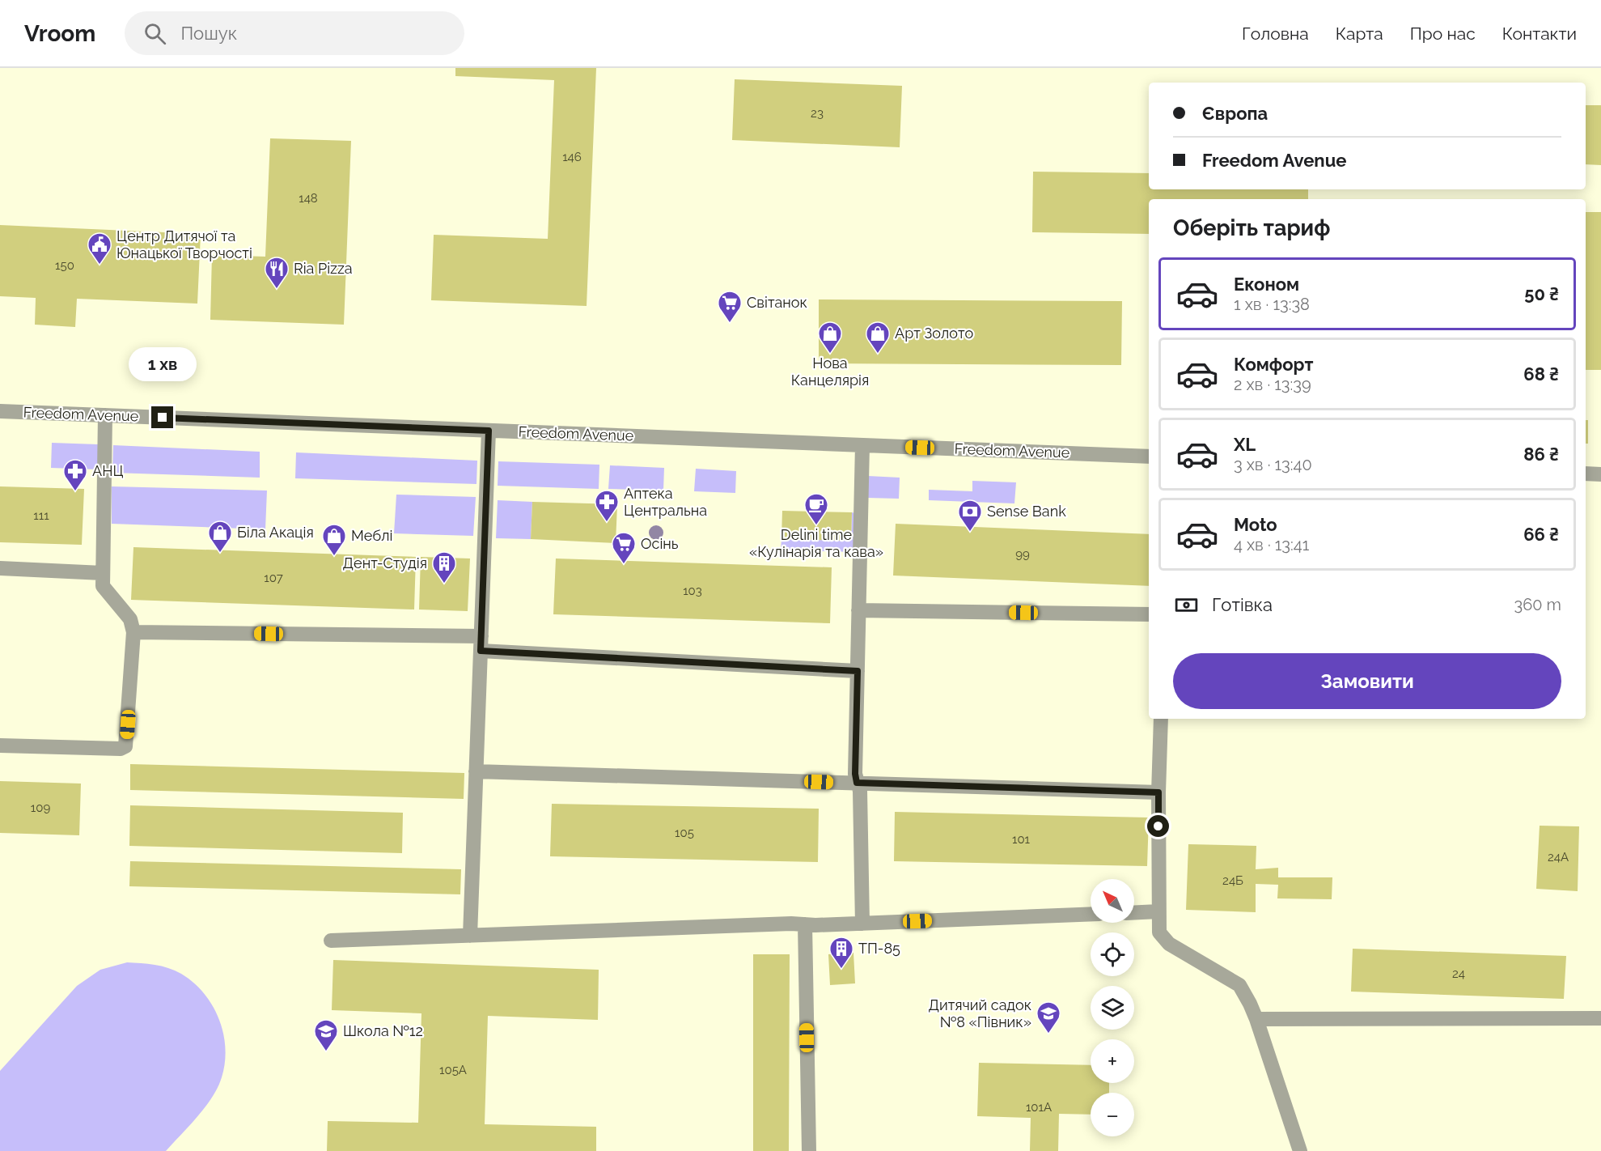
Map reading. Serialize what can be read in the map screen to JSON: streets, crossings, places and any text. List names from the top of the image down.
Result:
{
  "streets": {
    "street": ["Freedom Avenue"]
  },
  "places": {
    "public building": ["Центр Дитячої та Юнацької Творчості"],
    "restaurant": ["Ria Pizza"],
    "supermarket": ["Свiтанок", "Осінь"],
    "shop": [
      "Нова Канцелярія",
      "Арт Золото",
      "Біла Акація",
      "Меблі"
    ],
    "pharmacy": ["АНЦ", "Аптека Центральна"],
    "cafe": ["Delini time «Кулінарія та кава»"],
    "bank": ["Sense Bank"],
    "building": ["Дент-Студія", "ТП-85"],
    "school or university": ["Дитячий садок №8 «Півник»", "Школа №12"]
  },
  "house_numbers": [
    "23",
    "146",
    "148",
    "150",
    "111",
    "99",
    "107",
    "103",
    "109",
    "105",
    "101",
    "24А",
    "24Б",
    "24",
    "105А",
    "101А"
  ],
  "north": "top left",
  "page": {
    "header": "Vroom",
    "search": "Пошук",
    "nav": [
      "Головна",
      "Карта",
      "Про нас",
      "Контакти"
    ],
    "banner": ["Європа", "Freedom Avenue"],
    "heading": "Оберіть тариф",
    "list": [
      {
        "name": "Економ",
        "note": "1 хв · 13:38",
        "value": "50 ₴"
      },
      {
        "name": "Комфорт",
        "note": "2 хв · 13:39",
        "value": "68 ₴"
      },
      {
        "name": "XL",
        "note": "3 хв · 13:40",
        "value": "86 ₴"
      },
      {
        "name": "Moto",
        "note": "4 хв · 13:41",
        "value": "66 ₴"
      }
    ],
    "bubble": "1 хв",
    "pay": ["Готівка", "360 m"],
    "buttons": "Замовити",
    "map_buttons": ["+", "−"]
  }
}
